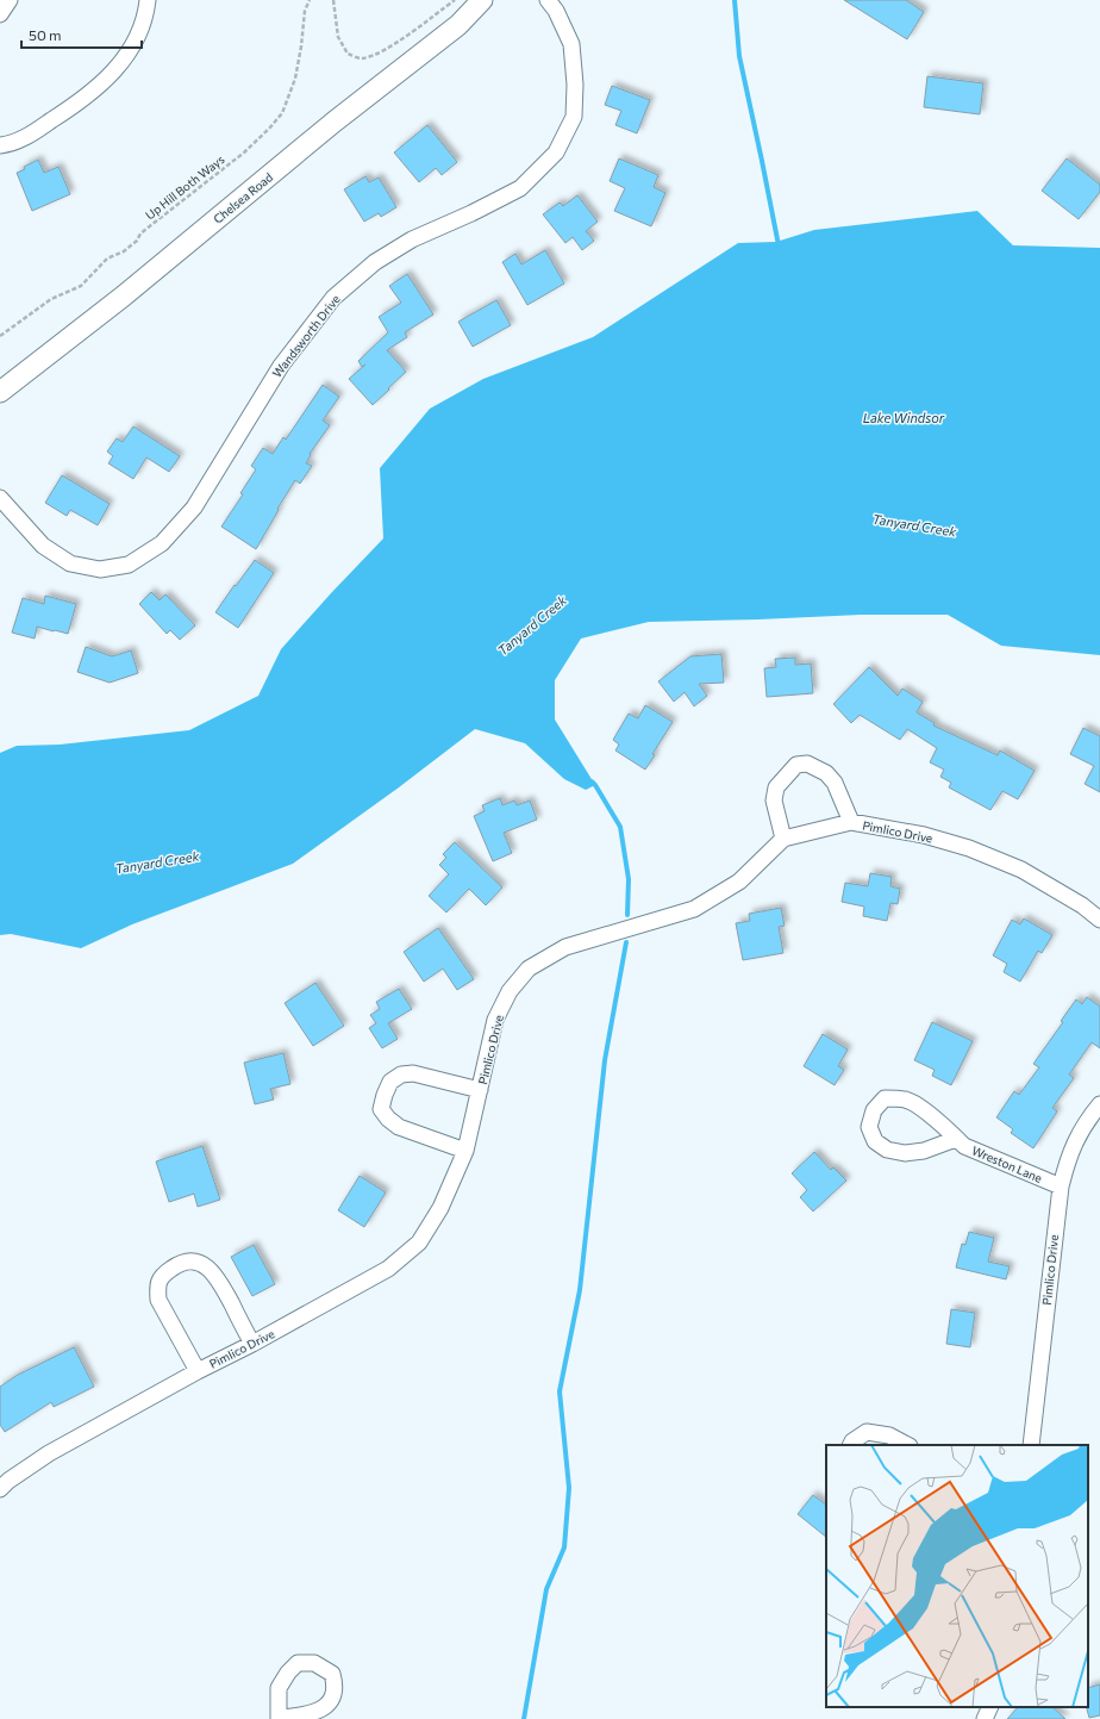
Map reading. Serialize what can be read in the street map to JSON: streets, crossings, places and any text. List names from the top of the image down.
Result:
{
  "streets": {
    "street": [
      "Chelsea Road",
      "Wandsworth Drive",
      "Pimlico Drive",
      "Wreston Lane"
    ],
    "path": ["Up Hill Both Ways"]
  },
  "crossings": [
    ["Pimlico Drive", "Wreston Lane"]
  ],
  "water": ["Lake Windsor", "Tanyard Creek"],
  "scale_bar": "50 m"
}
